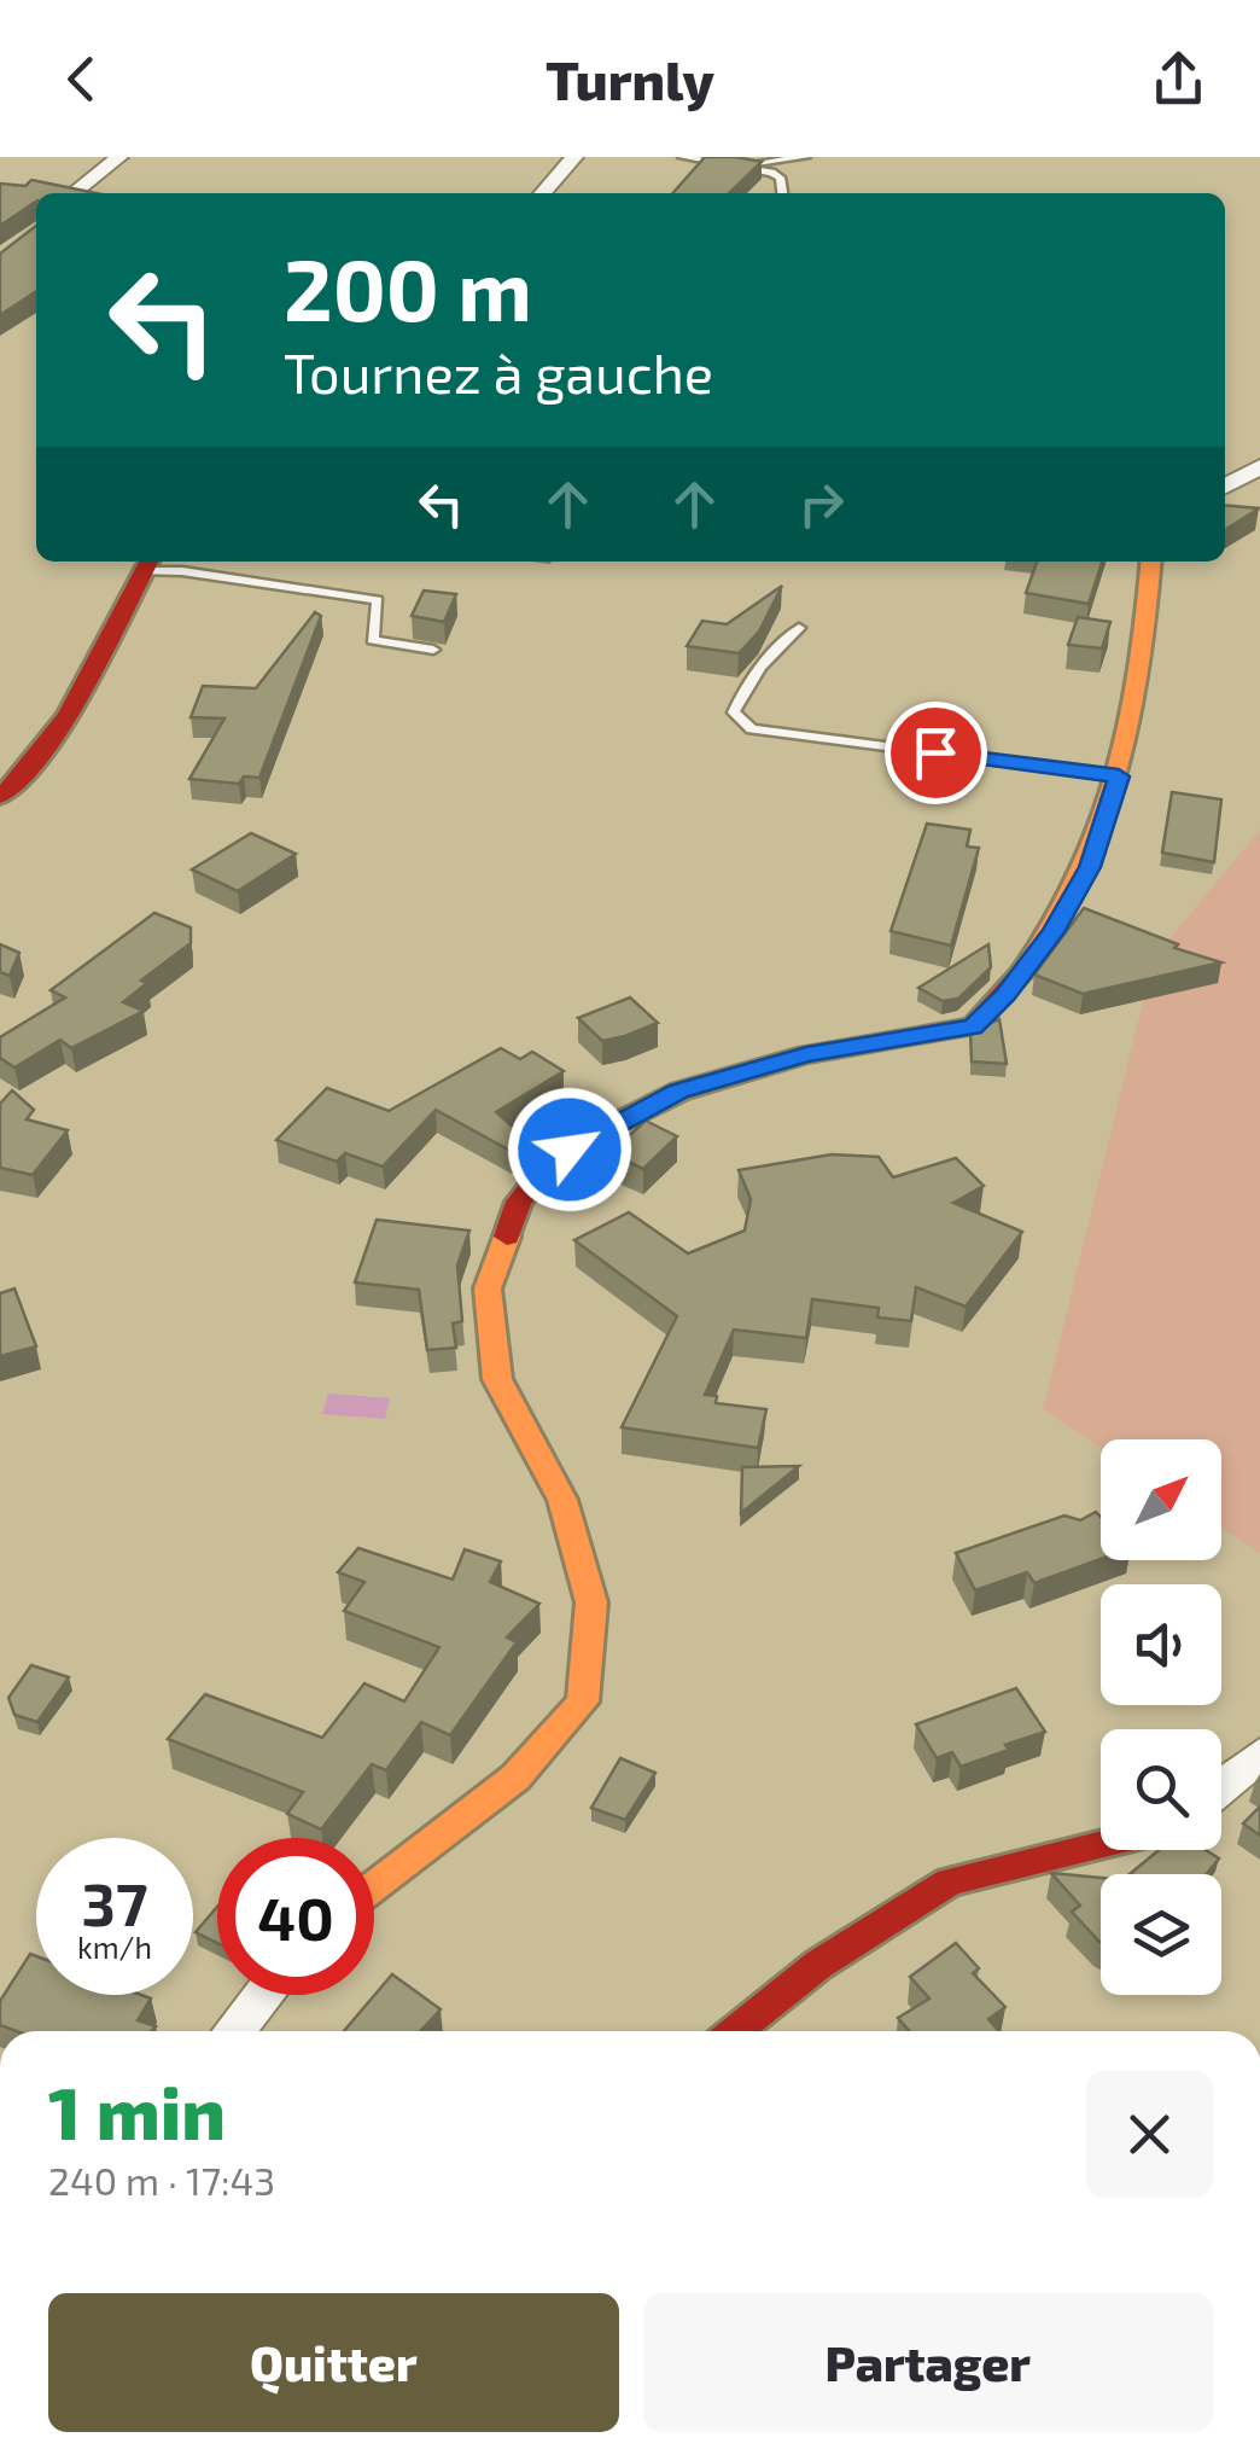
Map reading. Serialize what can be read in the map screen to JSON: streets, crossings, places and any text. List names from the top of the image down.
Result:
{
  "north": "top right",
  "page": {
    "header": "Turnly",
    "turn": ["200 m", "Tournez à gauche"],
    "speed": "37 km/h",
    "limit": "40",
    "heading": ["1 min", "240 m · 17:43"],
    "buttons": ["Quitter", "Partager"]
  }
}
